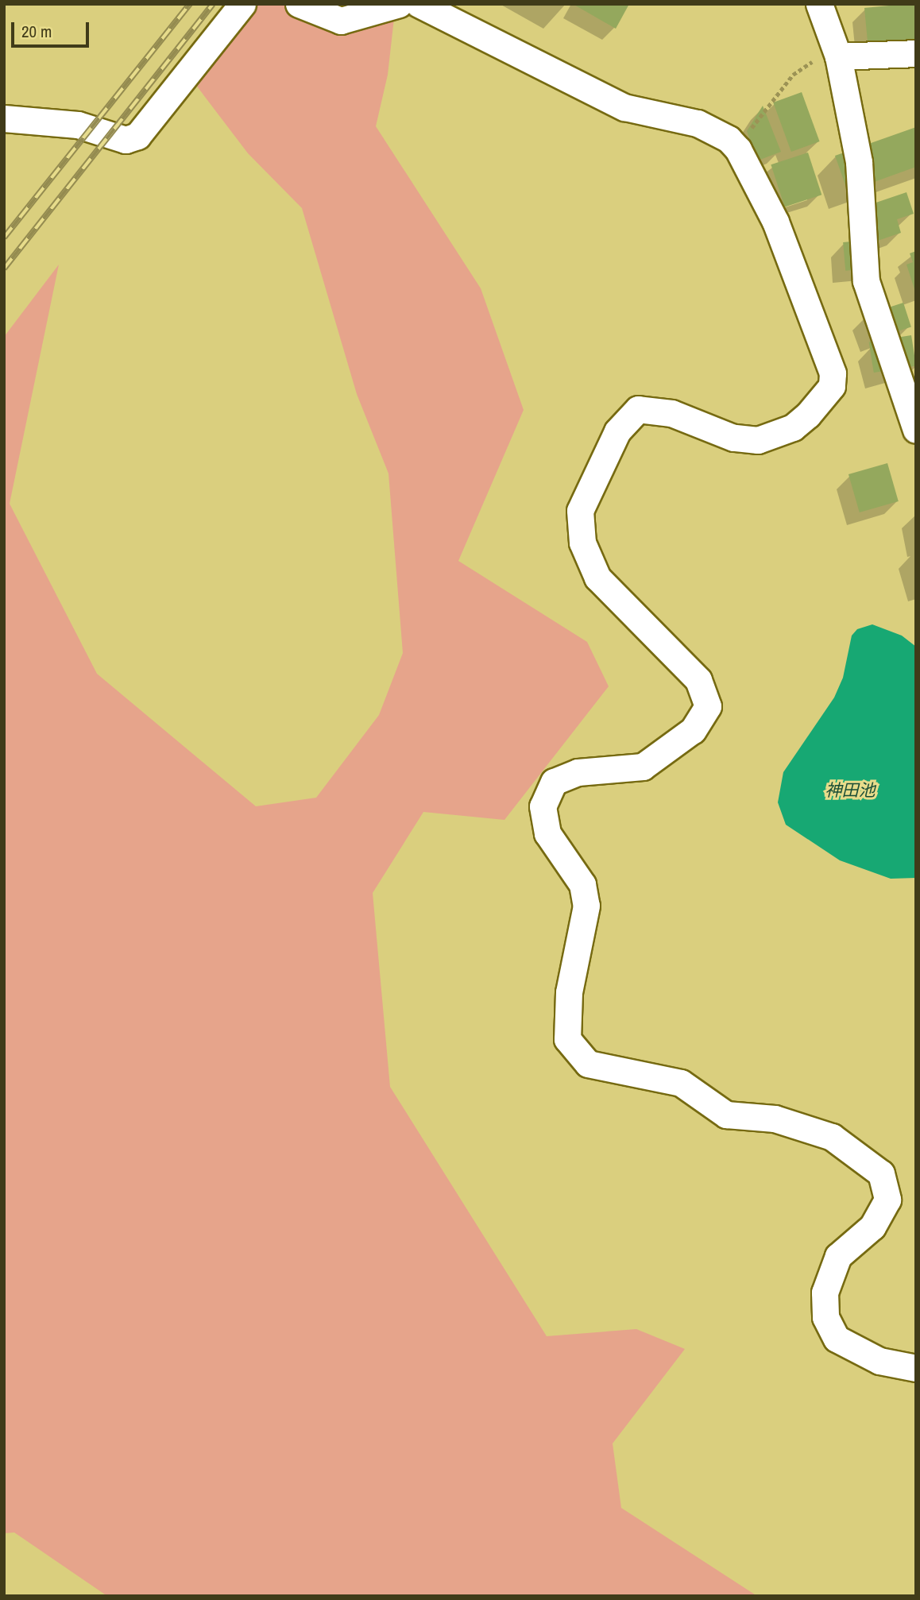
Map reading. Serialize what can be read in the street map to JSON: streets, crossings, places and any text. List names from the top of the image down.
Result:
{
  "water": ["神田池"],
  "scale_bar": "20 m"
}
